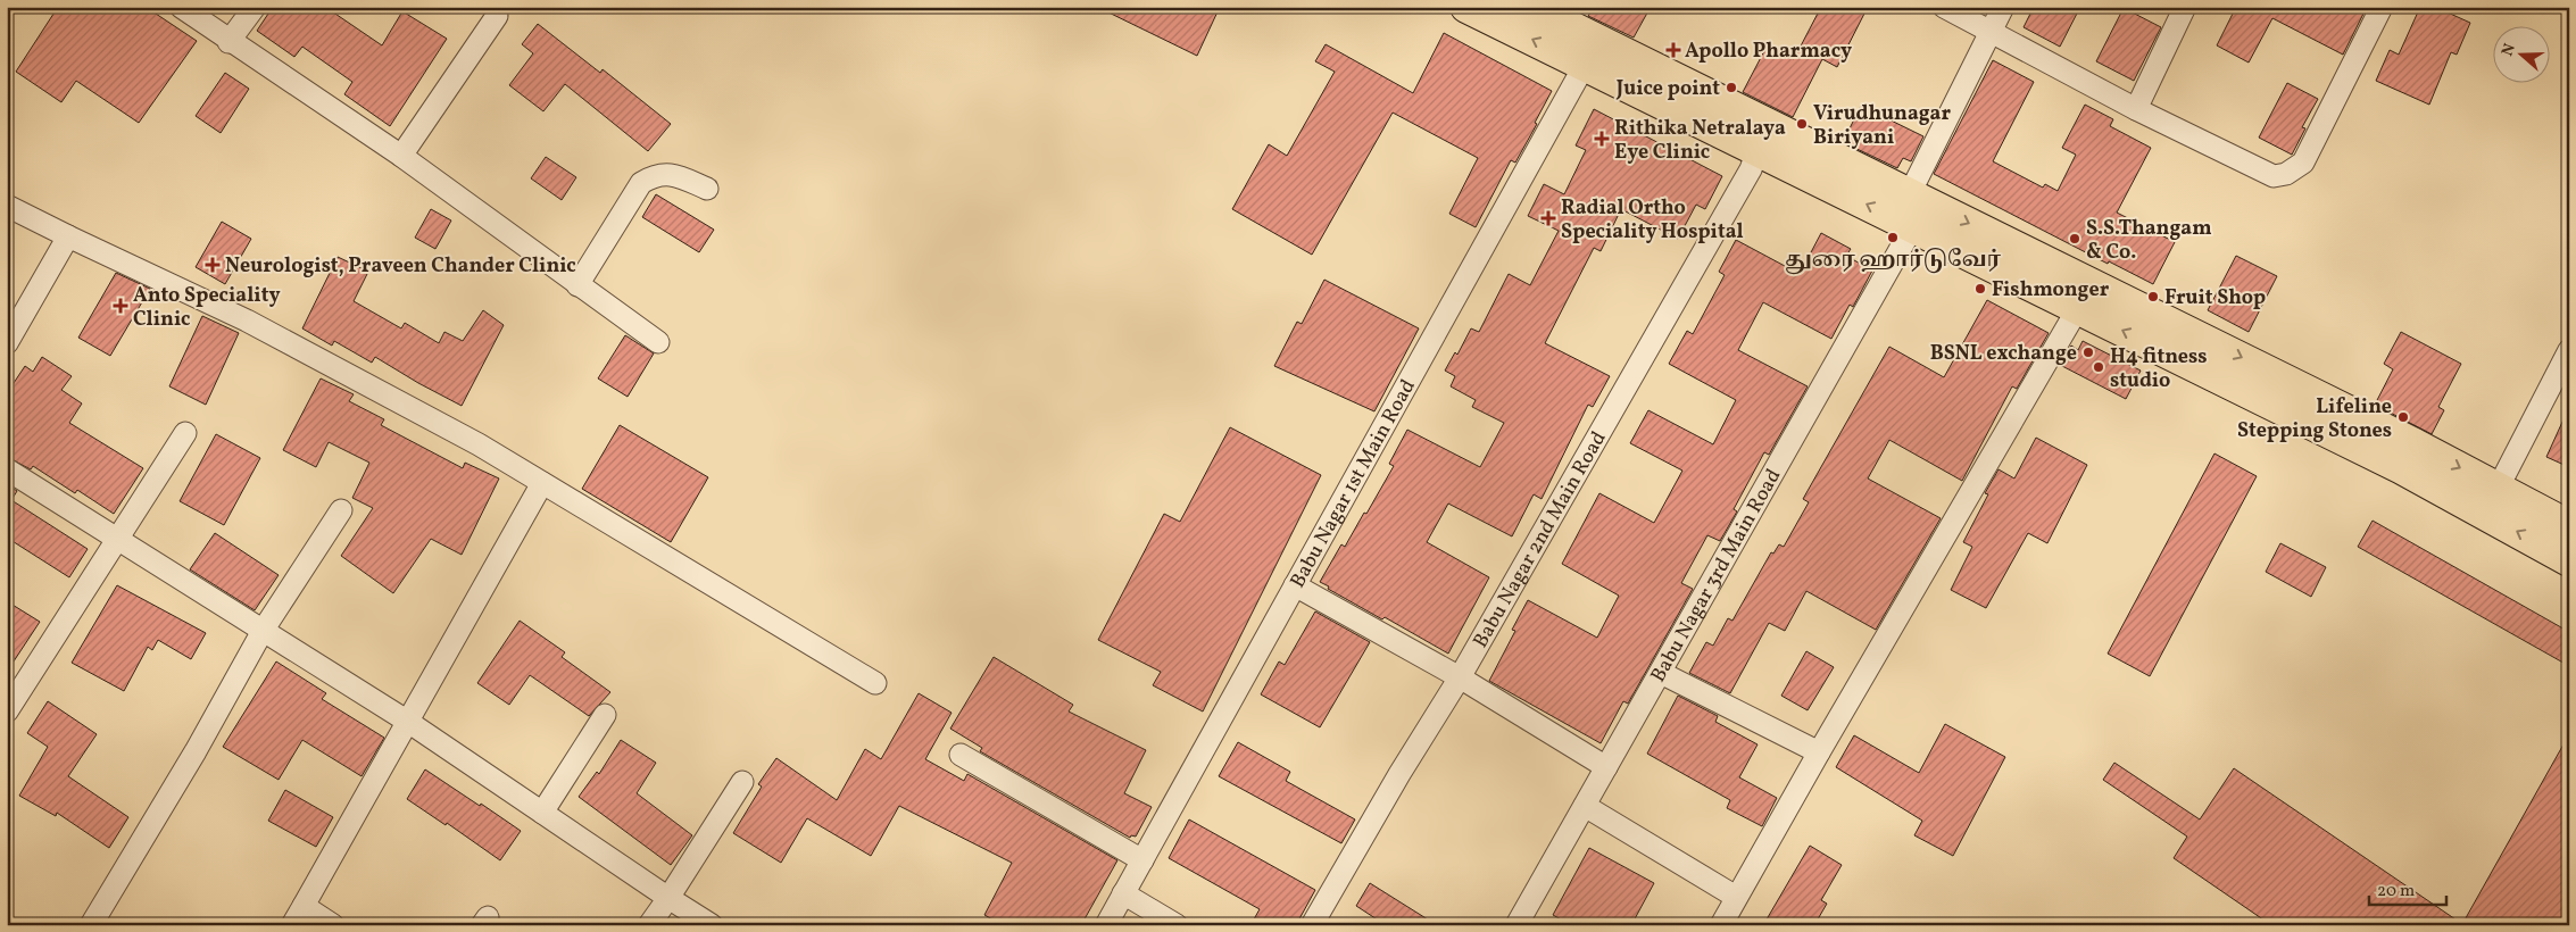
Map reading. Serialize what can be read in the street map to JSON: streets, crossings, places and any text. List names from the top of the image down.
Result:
{
  "streets": {
    "street": ["Babu Nagar 1st Main Road", "Babu Nagar 2nd Main Road", "Babu Nagar 3rd Main Road"]
  },
  "places": {
    "health": [
      "Apollo Pharmacy",
      "Rithika Netralaya Eye Clinic",
      "Radial Ortho Speciality Hospital",
      "Neurologist, Praveen Chander Clinic",
      "Anto Speciality Clinic"
    ],
    "other": [
      "Juice point",
      "Virudhunagar Biriyani",
      "துரை ஹார்டுவேர்",
      "S.S.Thangam & Co.",
      "Fishmonger",
      "Fruit Shop",
      "BSNL exchange",
      "H4 fitness studio",
      "Lifeline Stepping Stones"
    ]
  },
  "scale_bar": "20 m",
  "north": "left"
}
